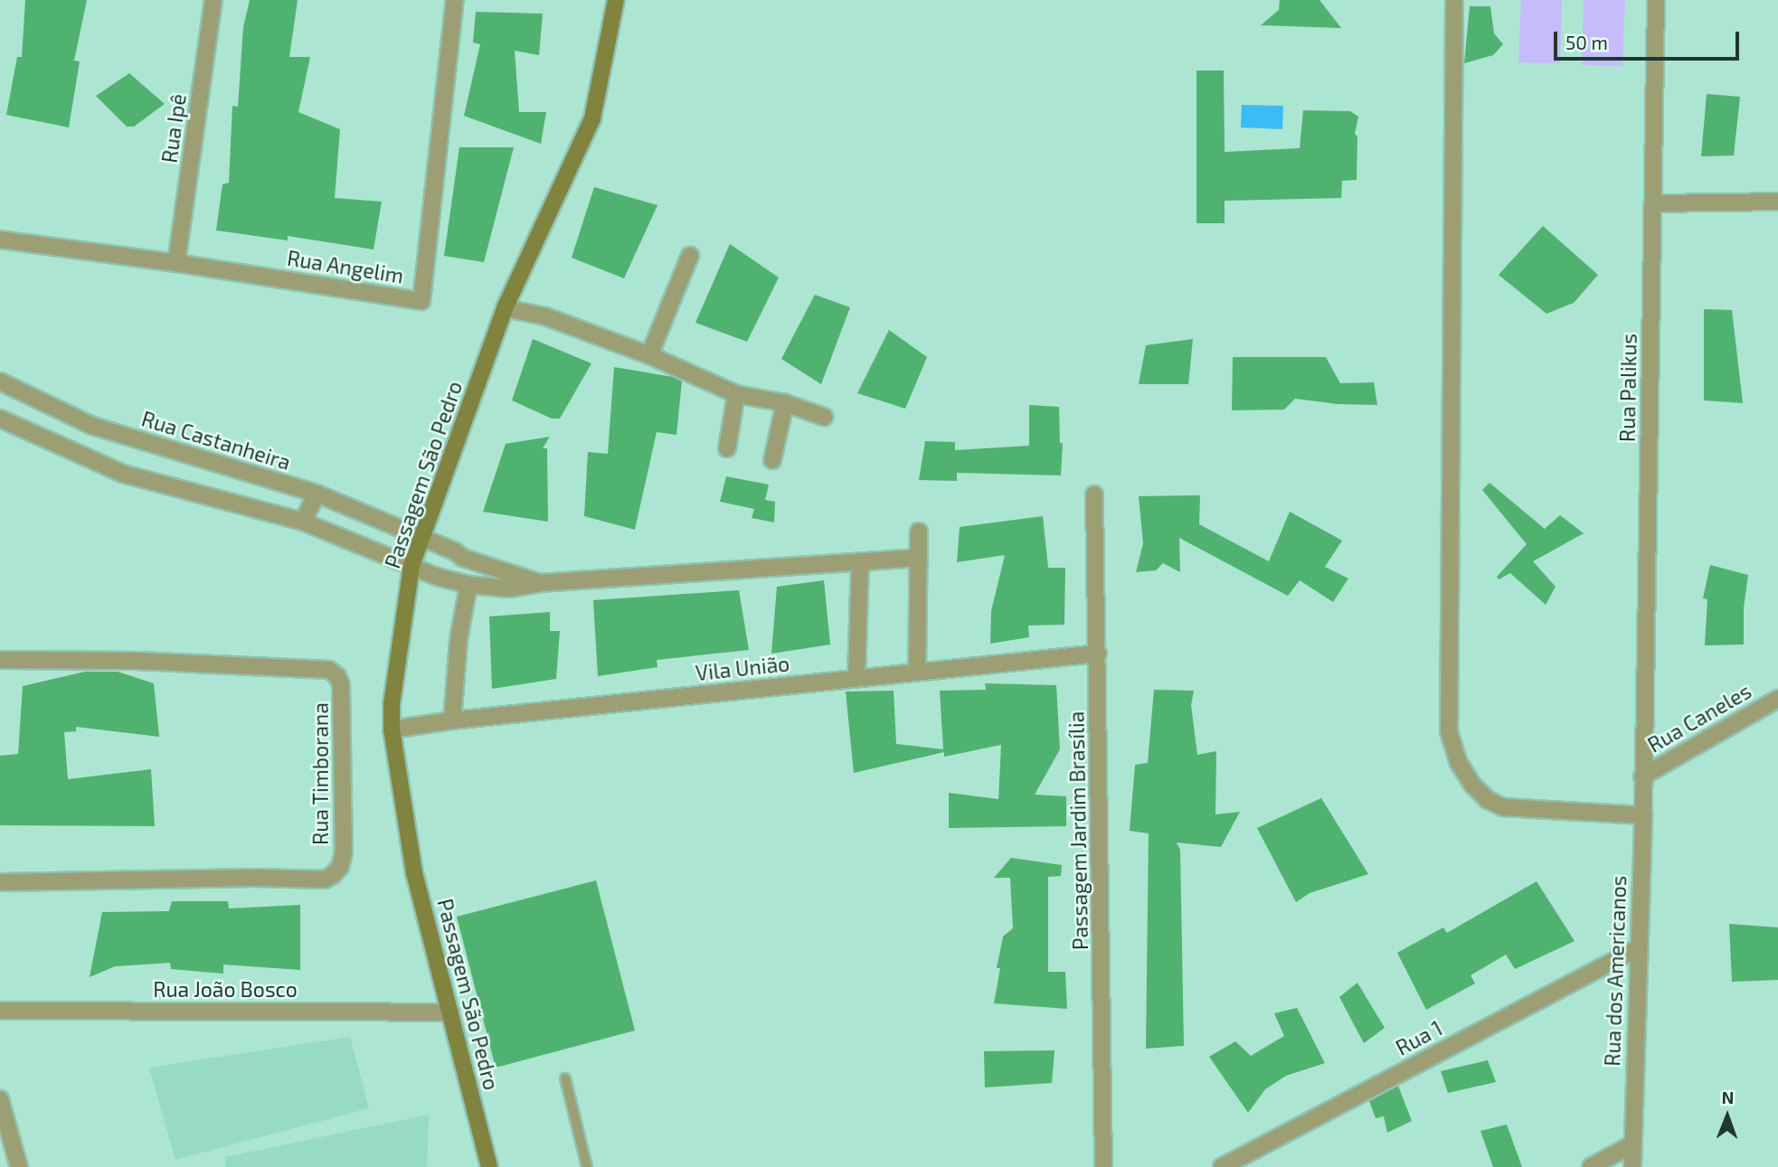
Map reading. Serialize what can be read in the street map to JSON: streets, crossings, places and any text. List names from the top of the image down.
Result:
{
  "streets": {
    "street": [
      "Rua Ipê",
      "Rua Angelim",
      "Rua Palikus",
      "Rua Castanheira",
      "Passagem São Pedro",
      "Vila União",
      "Rua Caneles",
      "Rua Timborana",
      "Passagem Jardim Brasília",
      "Rua dos Americanos",
      "Rua João Bosco",
      "Rua 1"
    ]
  },
  "crossings": [
    ["Rua Ipê", "Rua Angelim"],
    ["Rua Palikus", "Rua Caneles"],
    ["Rua Palikus", "Rua dos Americanos"],
    ["Rua Castanheira", "Passagem São Pedro"],
    ["Passagem São Pedro", "Vila União"],
    ["Passagem São Pedro", "Rua João Bosco"],
    ["Vila União", "Passagem Jardim Brasília"],
    ["Rua Caneles", "Rua dos Americanos"],
    ["Rua dos Americanos", "Rua 1"]
  ],
  "scale_bar": "50 m",
  "north": "top"
}
